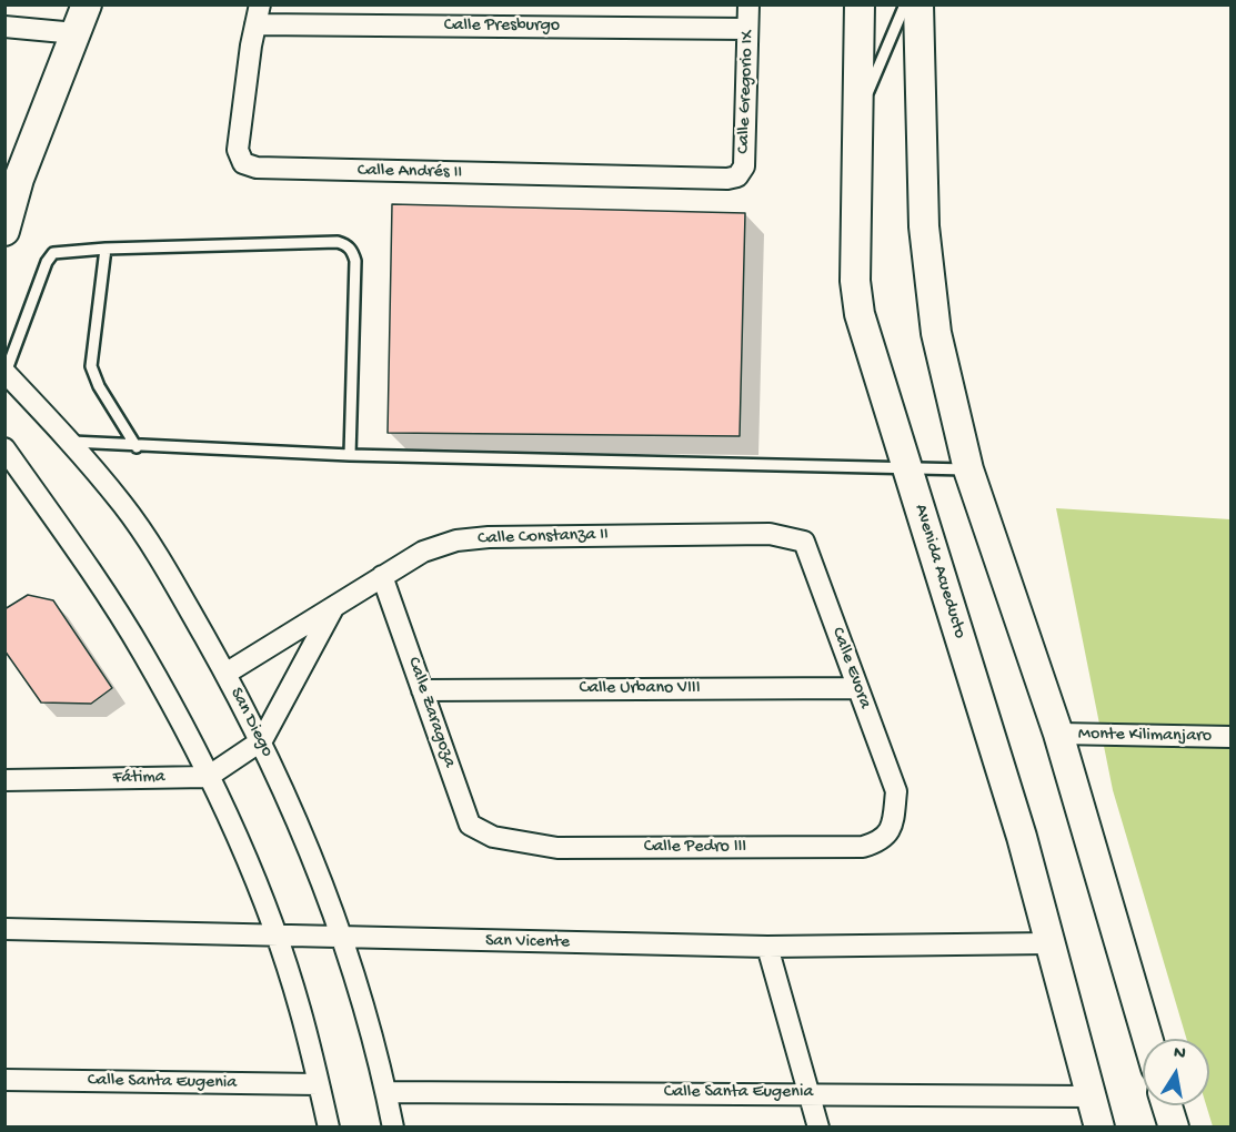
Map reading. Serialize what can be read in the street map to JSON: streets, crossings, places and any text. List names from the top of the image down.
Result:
{
  "streets": {
    "street": [
      "Calle Presburgo",
      "Calle Gregorio IX",
      "Calle Andrés II",
      "Calle Constanza II",
      "Avenida Acueducto",
      "Calle Evora",
      "Calle Urbano VIII",
      "Calle Zaragoza",
      "San Diego",
      "Monte Kilimanjaro",
      "Fátima",
      "Calle Pedro III",
      "San Vicente",
      "Calle Santa Eugenia"
    ]
  },
  "crossings": [
    ["Calle Presburgo", "Calle Gregorio IX"],
    ["Calle Presburgo", "Calle Andrés II"],
    ["Calle Gregorio IX", "Calle Andrés II"],
    ["Calle Constanza II", "Calle Evora"],
    ["Calle Constanza II", "Calle Zaragoza"],
    ["Calle Constanza II", "San Diego"],
    ["Avenida Acueducto", "San Vicente"],
    ["Avenida Acueducto", "Calle Santa Eugenia"],
    ["Calle Evora", "Calle Urbano VIII"],
    ["Calle Evora", "Calle Pedro III"],
    ["Calle Urbano VIII", "Calle Zaragoza"],
    ["Calle Zaragoza", "Calle Pedro III"],
    ["San Diego", "San Vicente"],
    ["San Diego", "Calle Santa Eugenia"]
  ],
  "north": "top"
}
